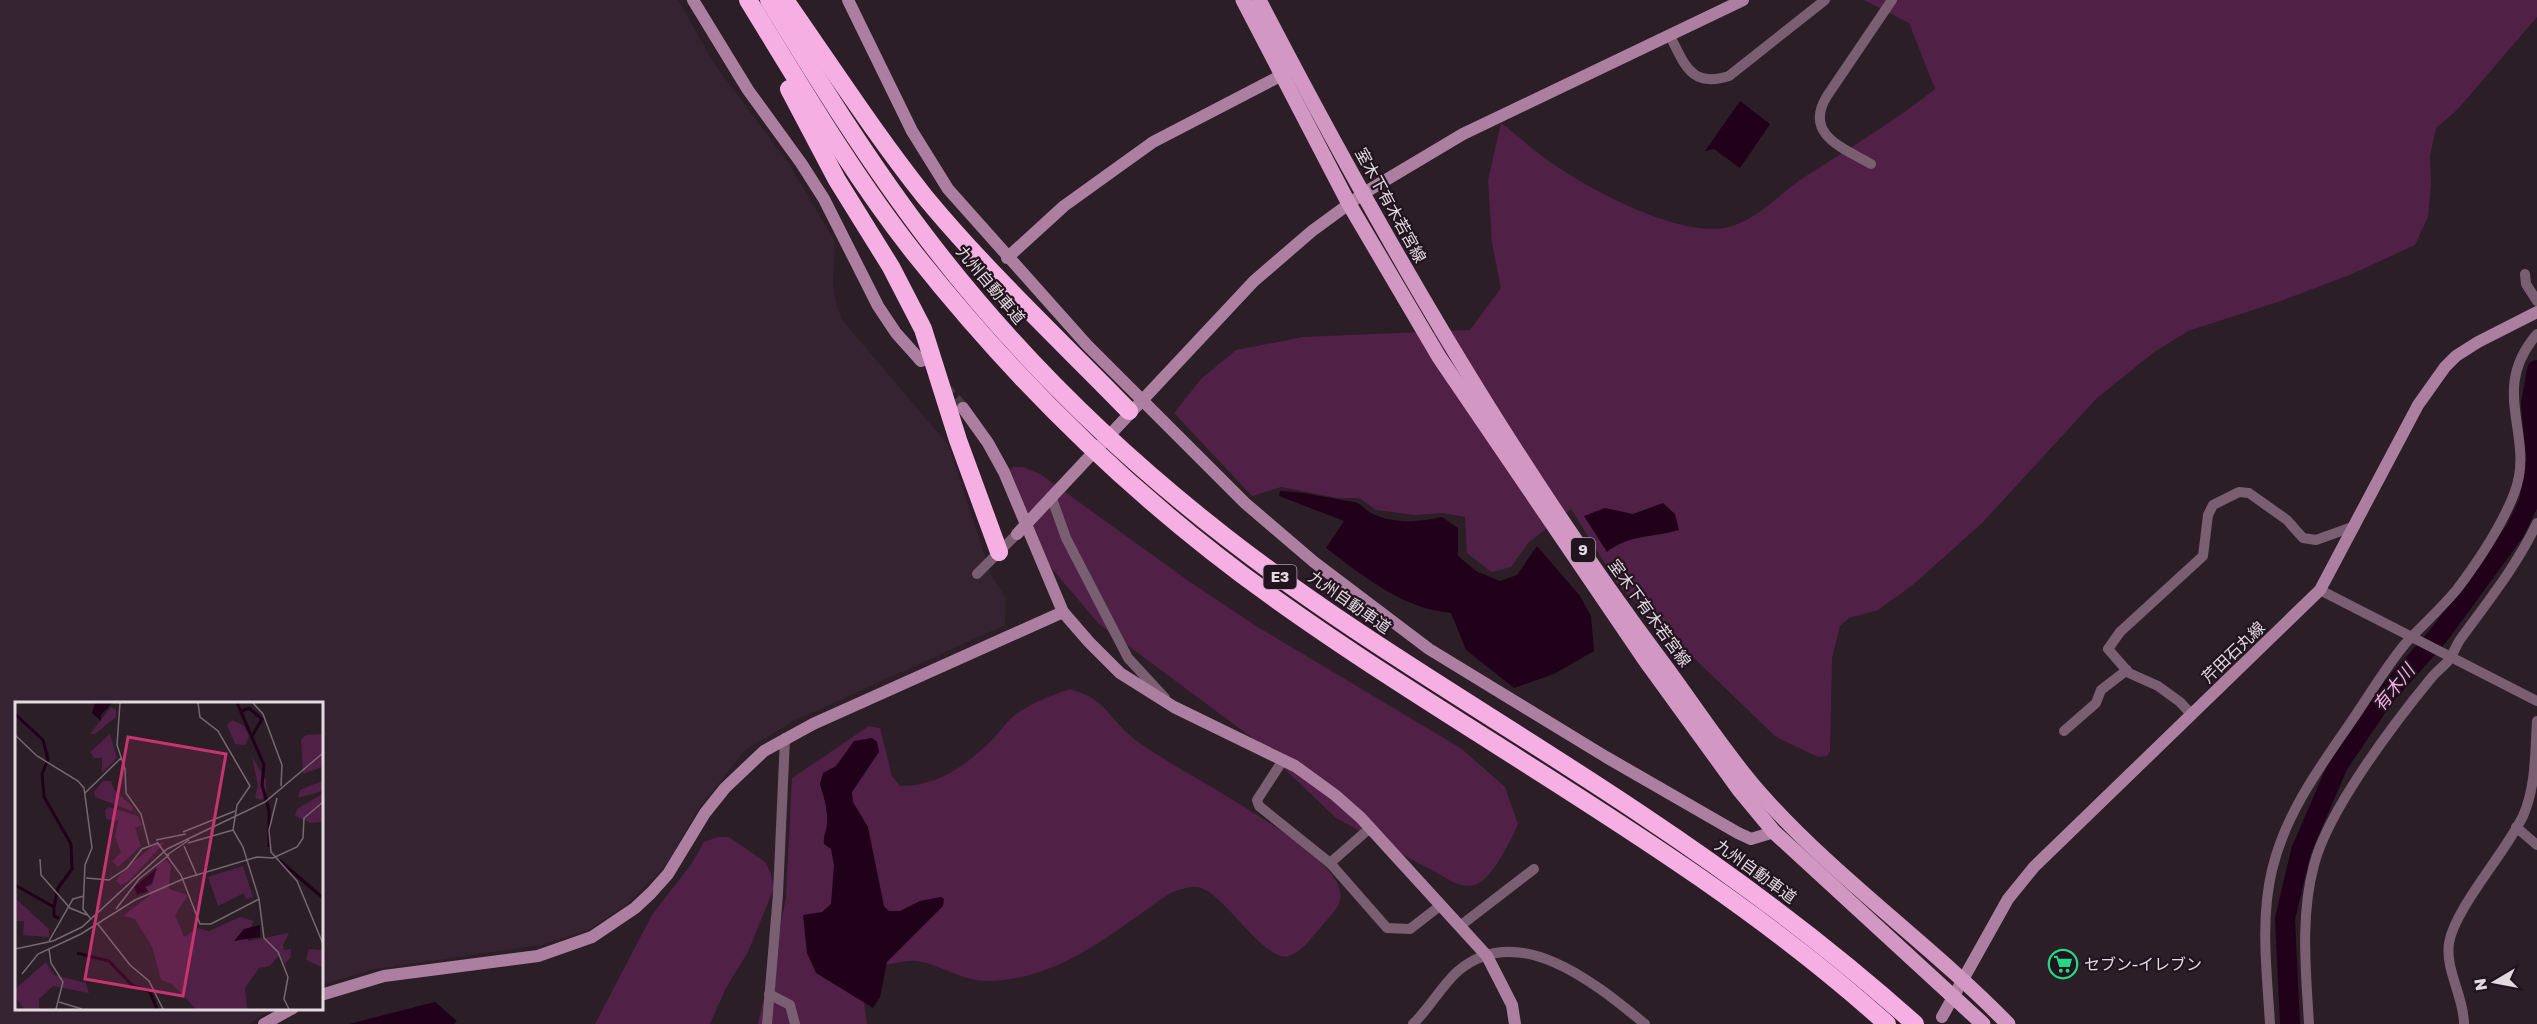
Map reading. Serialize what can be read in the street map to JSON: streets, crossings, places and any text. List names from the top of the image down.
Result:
{
  "streets": {
    "highway": ["九州自動車道", "E3"],
    "main road": ["室木下有木若宮線", "9"],
    "street": ["芹田石丸線"]
  },
  "crossings": [
    ["室木下有木若宮線", "芹田石丸線"]
  ],
  "water": ["有木川"],
  "places": {
    "supermarket": ["セブン-イレブン"]
  },
  "north": "left"
}
